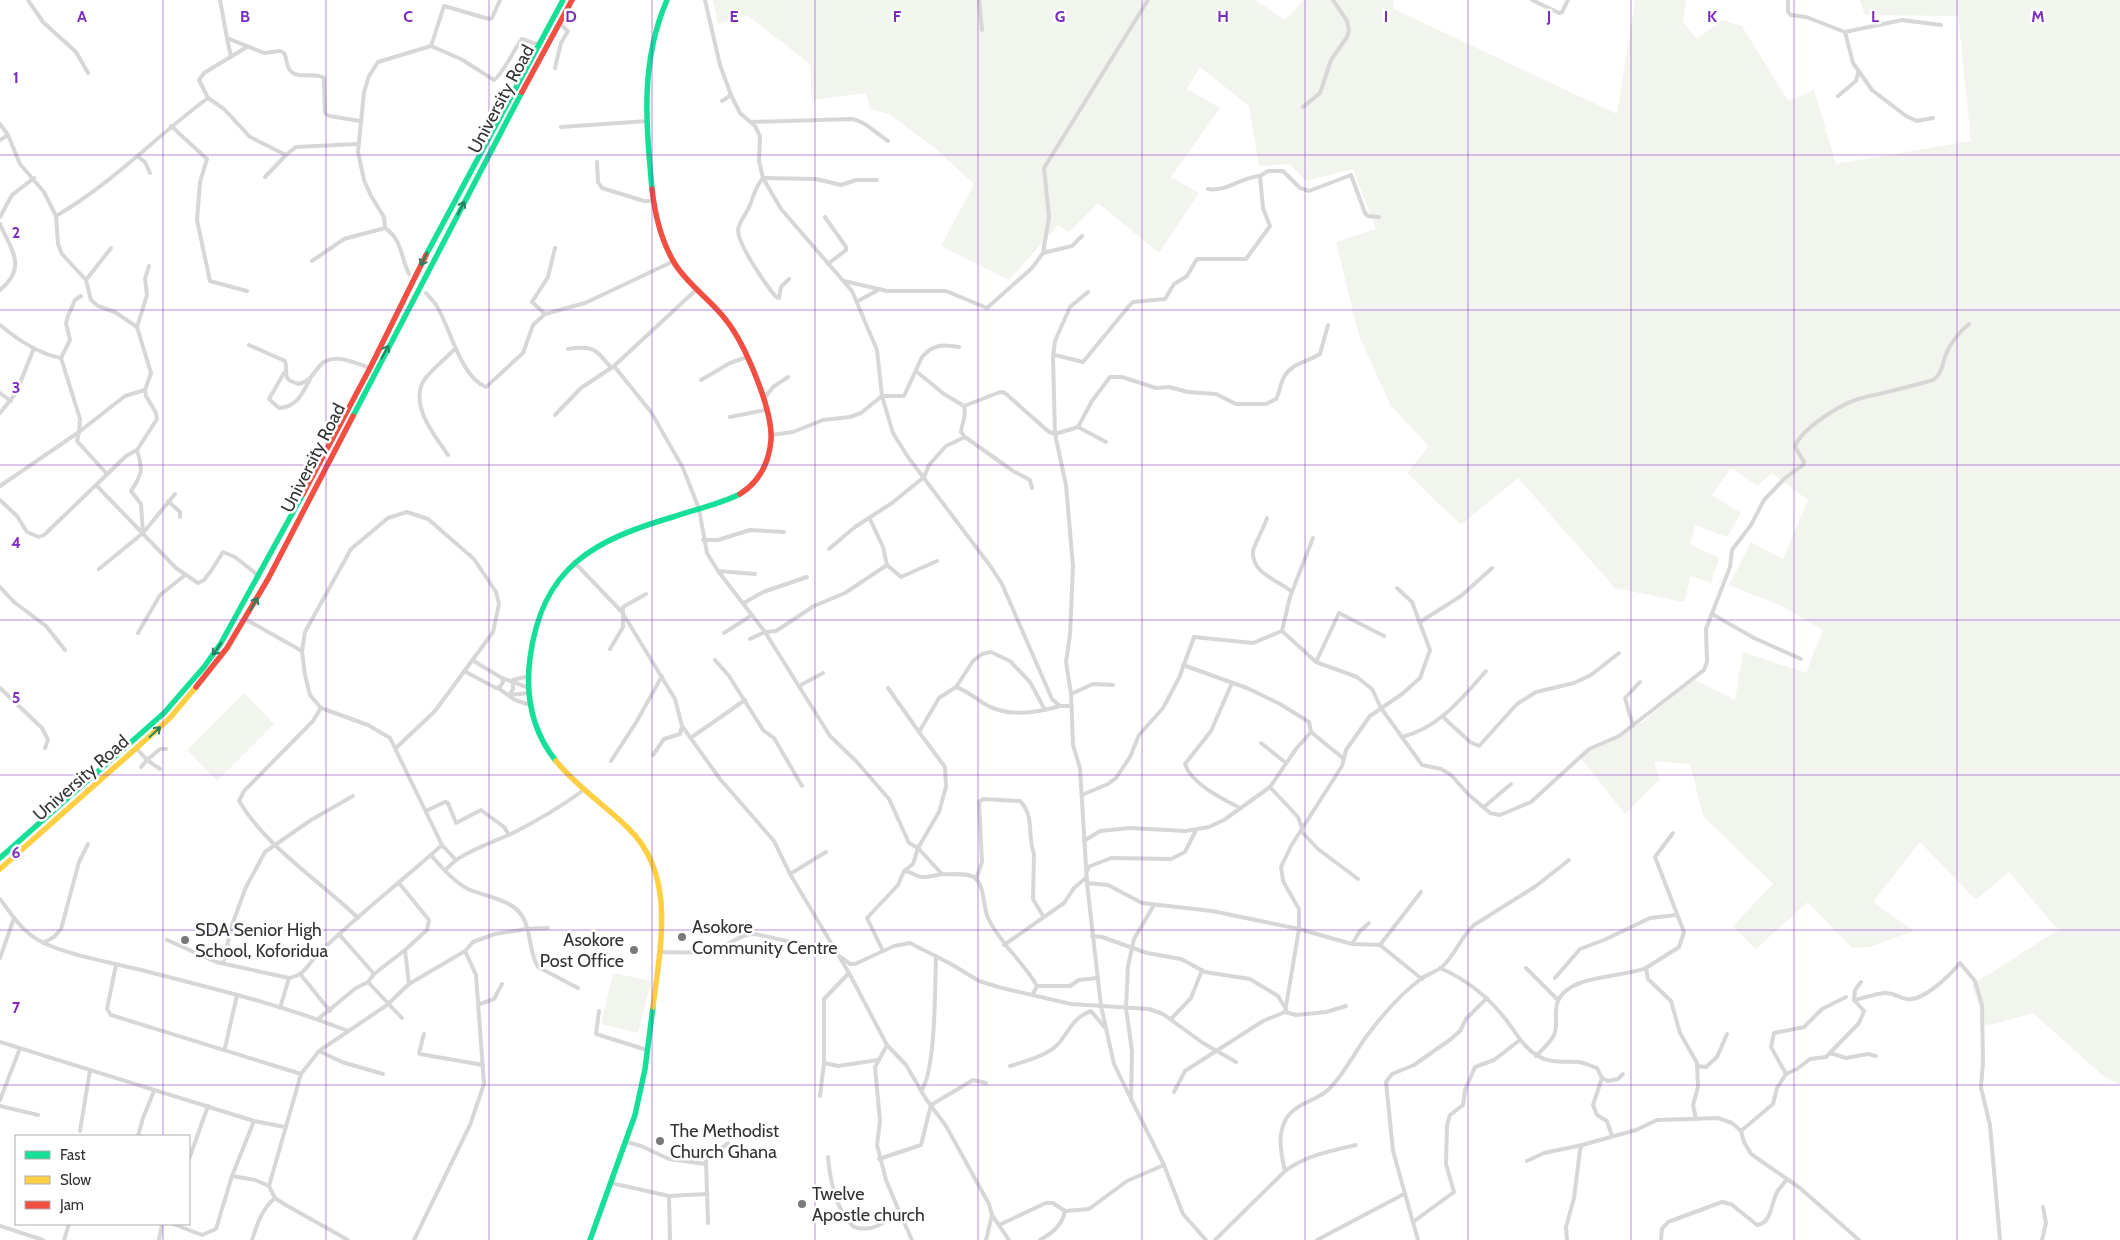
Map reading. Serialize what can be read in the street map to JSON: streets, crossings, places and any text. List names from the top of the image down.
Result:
{
  "streets": {
    "main road": ["University Road"]
  },
  "places": [
    "Asokore Community Centre",
    "SDA Senior High School, Koforidua",
    "Asokore Post Office",
    "The Methodist Church Ghana",
    "Twelve Apostle church"
  ],
  "legend": ["Fast", "Slow", "Jam"],
  "grid": {
    "columns": [
      "A",
      "B",
      "C",
      "D",
      "E",
      "F",
      "G",
      "H",
      "I",
      "J",
      "K",
      "L",
      "M"
    ],
    "rows": [
      "1",
      "2",
      "3",
      "4",
      "5",
      "6",
      "7"
    ]
  }
}
